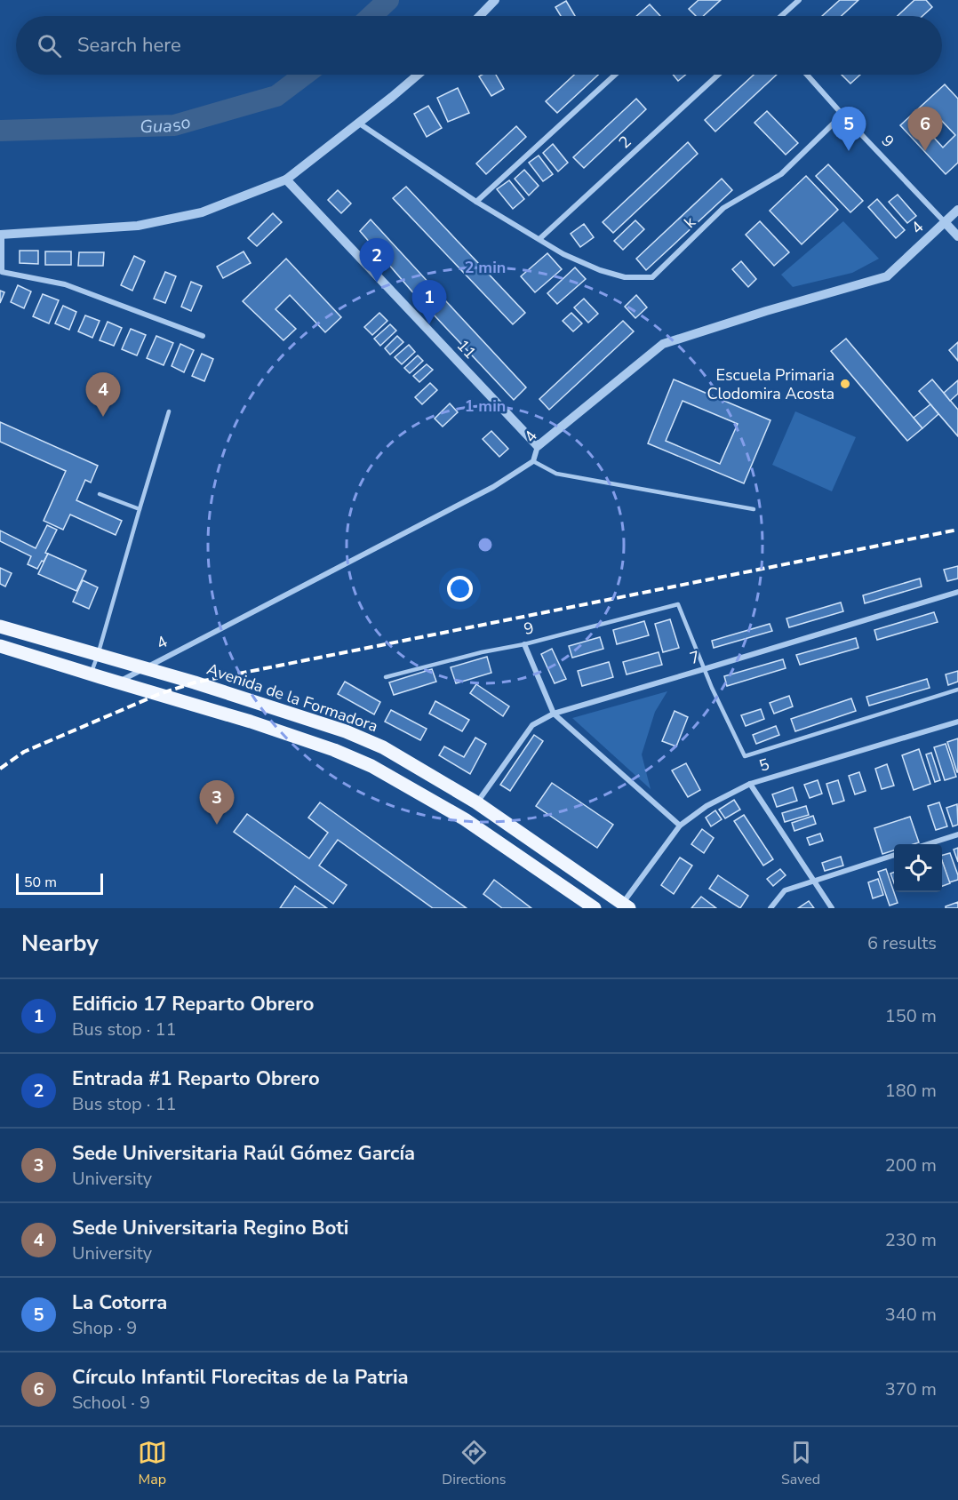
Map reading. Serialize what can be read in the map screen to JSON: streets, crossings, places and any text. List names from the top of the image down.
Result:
{
  "streets": {
    "main road": ["Avenida de la Formadora"],
    "street": [
      "9",
      "2",
      "k",
      "4",
      "11",
      "7",
      "5"
    ]
  },
  "crossings": [
    ["9", "k"],
    ["9", "4"],
    ["9", "7"],
    ["2", "k"],
    ["4", "11"],
    ["4", "Avenida de la Formadora"],
    ["7", "Avenida de la Formadora"],
    ["Avenida de la Formadora", "5"]
  ],
  "water": ["Guaso"],
  "places": ["Escuela Primaria Clodomira Acosta"],
  "scale_bar": "50 m",
  "page": {
    "search": "Search here",
    "pins": [
      "5",
      "6",
      "2",
      "1",
      "4",
      "3"
    ],
    "scale": "50 m",
    "heading": ["Nearby", "6 results"],
    "list": [
      {
        "mark": "1",
        "name": "Edificio 17 Reparto Obrero",
        "note": "Bus stop · 11",
        "value": "150 m"
      },
      {
        "mark": "2",
        "name": "Entrada #1 Reparto Obrero",
        "note": "Bus stop · 11",
        "value": "180 m"
      },
      {
        "mark": "3",
        "name": "Sede Universitaria Raúl Gómez García",
        "note": "University",
        "value": "200 m"
      },
      {
        "mark": "4",
        "name": "Sede Universitaria Regino Boti",
        "note": "University",
        "value": "230 m"
      },
      {
        "mark": "5",
        "name": "La Cotorra",
        "note": "Shop · 9",
        "value": "340 m"
      },
      {
        "mark": "6",
        "name": "Círculo Infantil Florecitas de la Patria",
        "note": "School · 9",
        "value": "370 m"
      }
    ],
    "nav": ["Map", "Directions", "Saved"]
  },
  "rings": ["2 min", "1 min"]
}
